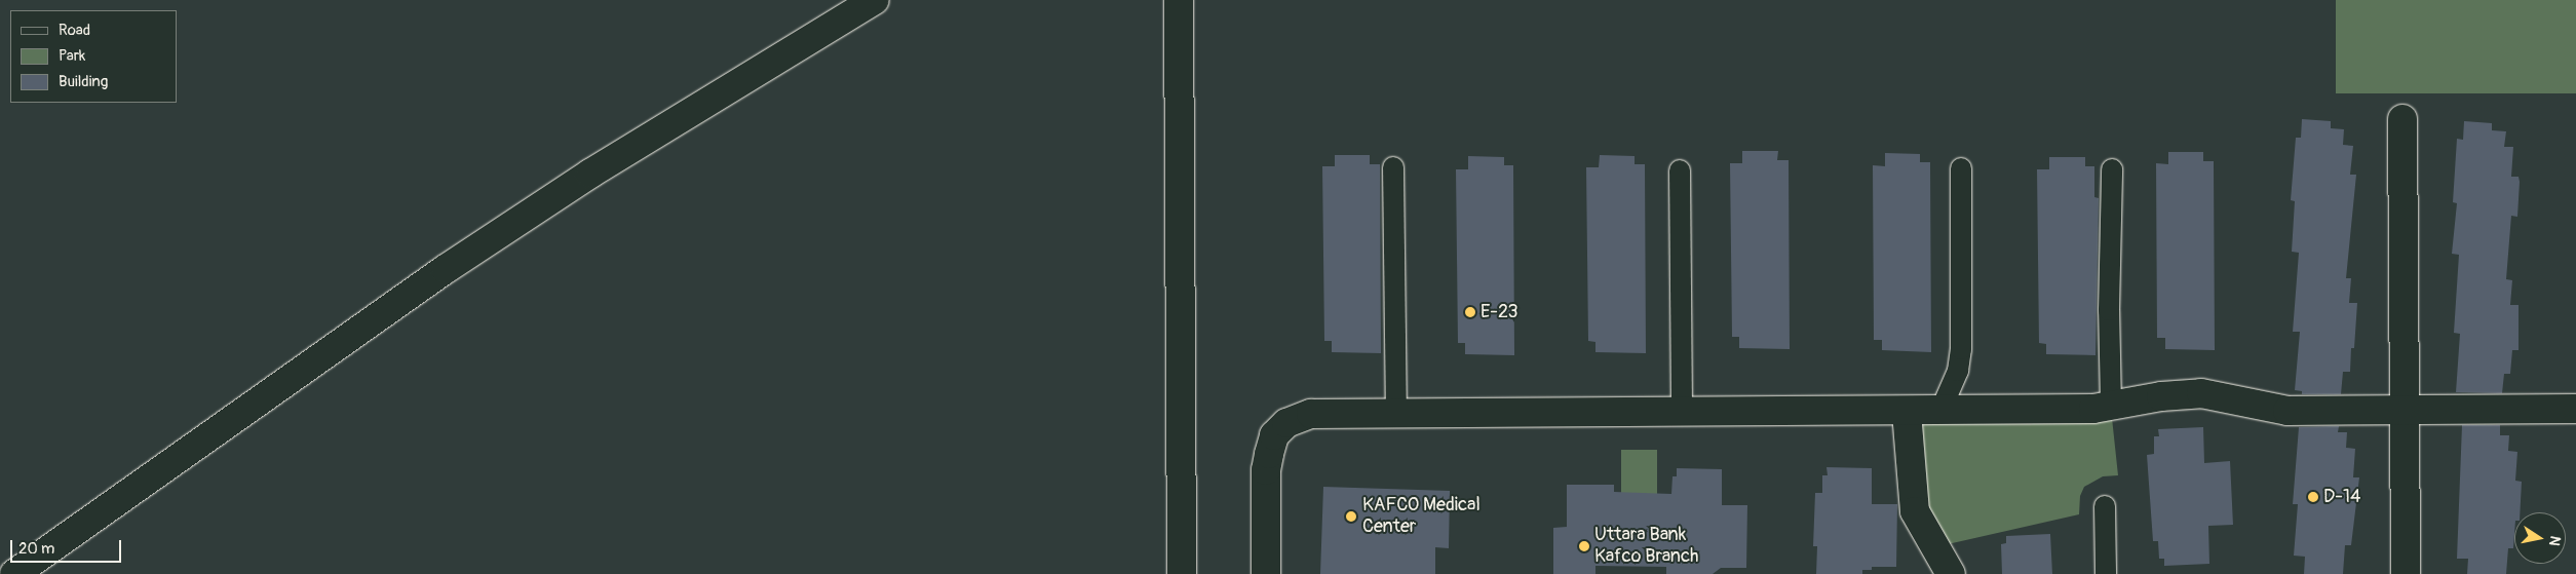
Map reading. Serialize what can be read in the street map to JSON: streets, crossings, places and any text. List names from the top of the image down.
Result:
{
  "places": [
    "E-23",
    "D-14",
    "KAFCO Medical Center",
    "Uttara Bank Kafco Branch"
  ],
  "legend": ["Road", "Park", "Building"],
  "scale_bar": "20 m",
  "north": "right"
}
